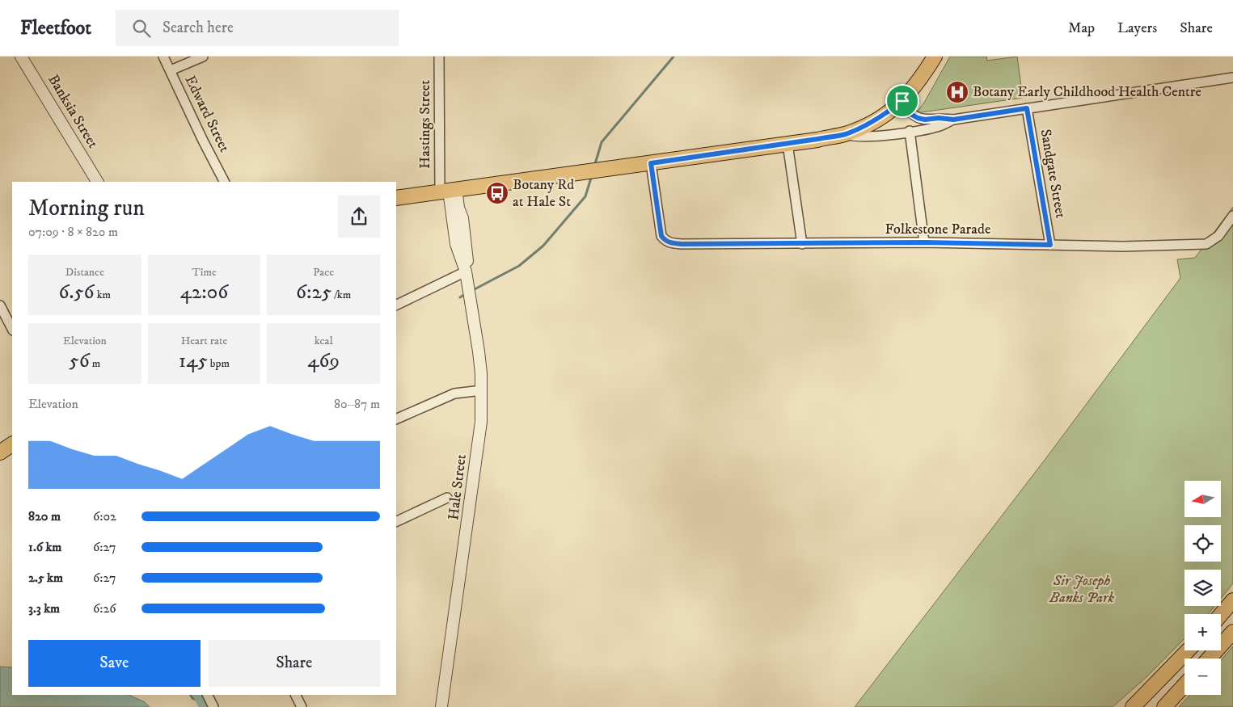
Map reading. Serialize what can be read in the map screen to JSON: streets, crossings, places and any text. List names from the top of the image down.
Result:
{
  "streets": {
    "street": [
      "Banksia Street",
      "Edward Street",
      "Hastings Street",
      "Sandgate Street",
      "Folkestone Parade",
      "Hale Street"
    ]
  },
  "crossings": [
    ["Hastings Street", "Hale Street"],
    ["Sandgate Street", "Folkestone Parade"]
  ],
  "parks": ["Sir Joseph Banks Park"],
  "places": {
    "hospital": ["Botany Early Childhood Health Centre"],
    "bus stop": ["Botany Rd at Hale St"]
  },
  "north": "left",
  "page": {
    "header": "Fleetfoot",
    "search": "Search here",
    "nav": ["Map", "Layers", "Share"],
    "heading": ["Morning run", "07:09 · 8 × 820 m"],
    "stats": [
      ["Distance", "6.56 km"],
      ["Time", "42:06"],
      ["Pace", "6:25 /km"],
      ["Elevation", "56 m"],
      ["Heart rate", "145 bpm"],
      ["kcal", "469"]
    ],
    "chart": ["Elevation", "80–87 m"],
    "map_buttons": ["+", "−"],
    "list": [
      {
        "name": "820 m",
        "note": "6:02"
      },
      {
        "name": "1.6 km",
        "note": "6:27"
      },
      {
        "name": "2.5 km",
        "note": "6:27"
      },
      {
        "name": "3.3 km",
        "note": "6:26"
      }
    ],
    "buttons": ["Save", "Share"]
  }
}
